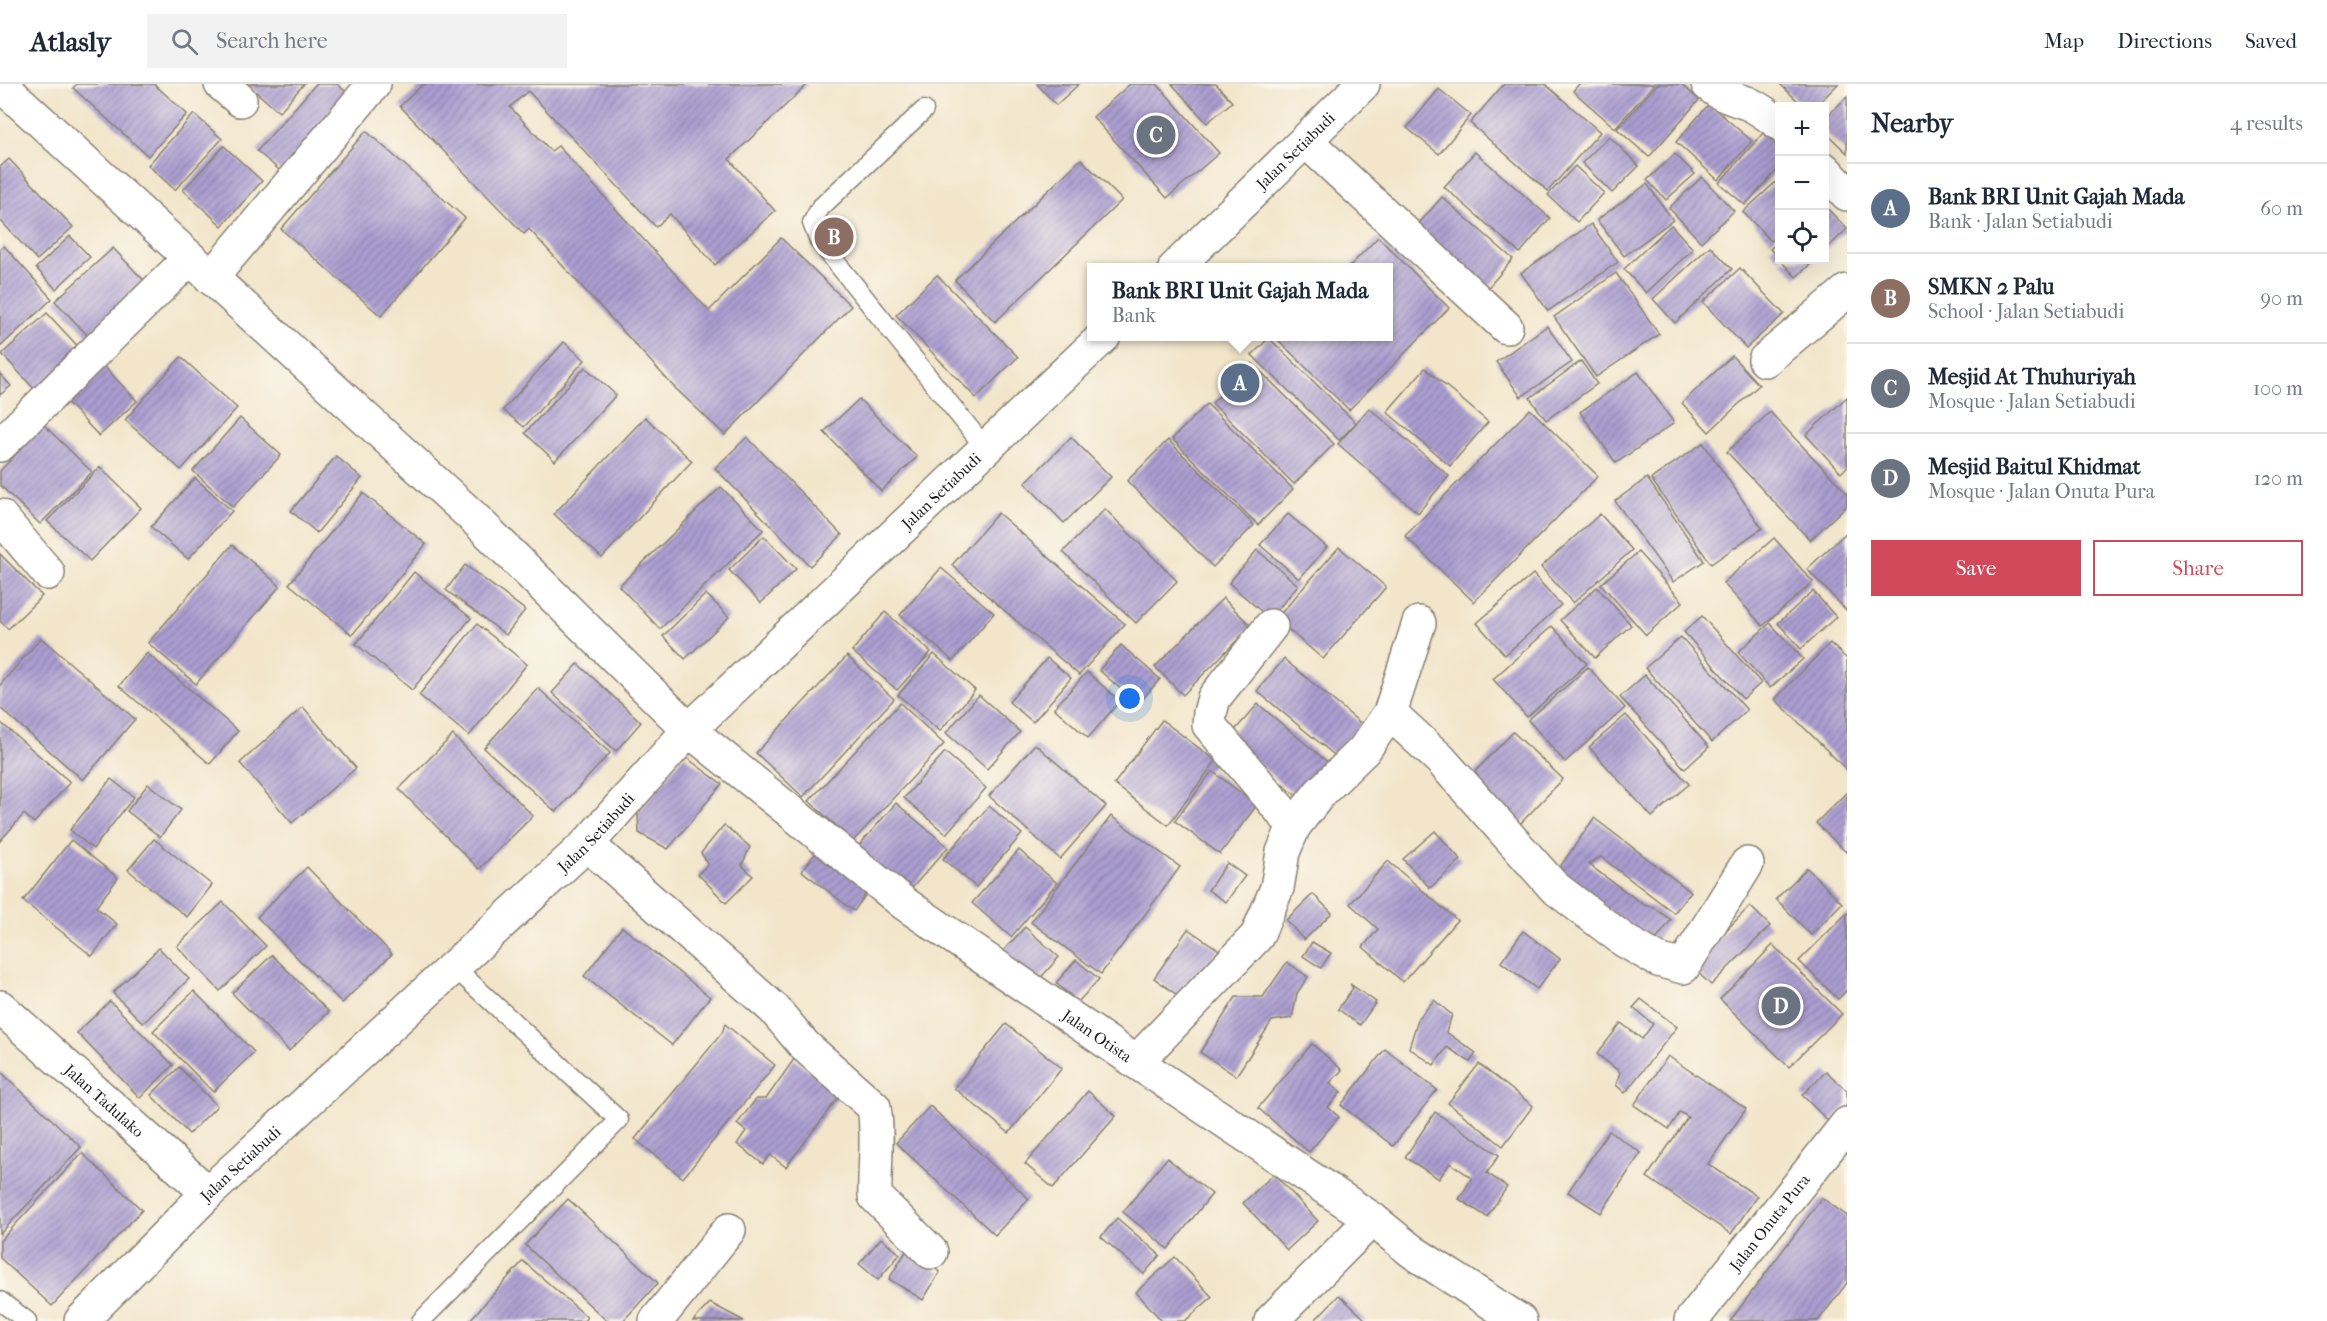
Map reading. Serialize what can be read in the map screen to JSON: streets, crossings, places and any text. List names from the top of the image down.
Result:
{
  "streets": {
    "street": [
      "Jalan Setiabudi",
      "Jalan Otista",
      "Jalan Tadulako",
      "Jalan Onuta Pura"
    ]
  },
  "crossings": [
    ["Jalan Setiabudi", "Jalan Otista"],
    ["Jalan Setiabudi", "Jalan Tadulako"]
  ],
  "page": {
    "header": "Atlasly",
    "search": "Search here",
    "nav": ["Map", "Directions", "Saved"],
    "heading": ["Nearby", "4 results"],
    "map_buttons": ["+", "−"],
    "pins": [
      "C",
      "B",
      "A",
      "D"
    ],
    "list": [
      {
        "mark": "A",
        "name": "Bank BRI Unit Gajah Mada",
        "note": "Bank · Jalan Setiabudi",
        "value": "60 m"
      },
      {
        "mark": "B",
        "name": "SMKN 2 Palu",
        "note": "School · Jalan Setiabudi",
        "value": "90 m"
      },
      {
        "mark": "C",
        "name": "Mesjid At Thuhuriyah",
        "note": "Mosque · Jalan Setiabudi",
        "value": "100 m"
      },
      {
        "mark": "D",
        "name": "Mesjid Baitul Khidmat",
        "note": "Mosque · Jalan Onuta Pura",
        "value": "120 m"
      }
    ],
    "popup": ["Bank BRI Unit Gajah Mada", "Bank"],
    "buttons": ["Save", "Share"]
  }
}
